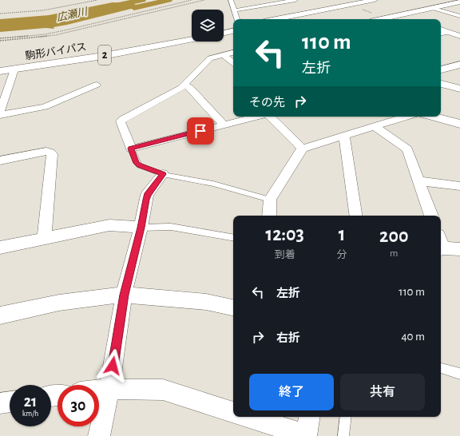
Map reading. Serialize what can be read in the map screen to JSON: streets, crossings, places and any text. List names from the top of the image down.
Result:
{
  "streets": {
    "main road": ["駒形バイパス", "2"]
  },
  "water": ["広瀬川"],
  "page": {
    "turn": ["110 m", "左折"],
    "then": "その先",
    "eta": [
      "12:03",
      "到着",
      "1",
      "分",
      "200",
      "m"
    ],
    "list": [
      {
        "name": "左折",
        "value": "110 m"
      },
      {
        "name": "右折",
        "value": "40 m"
      }
    ],
    "buttons": ["終了", "共有"],
    "speed": "21 km/h",
    "limit": "30"
  }
}
